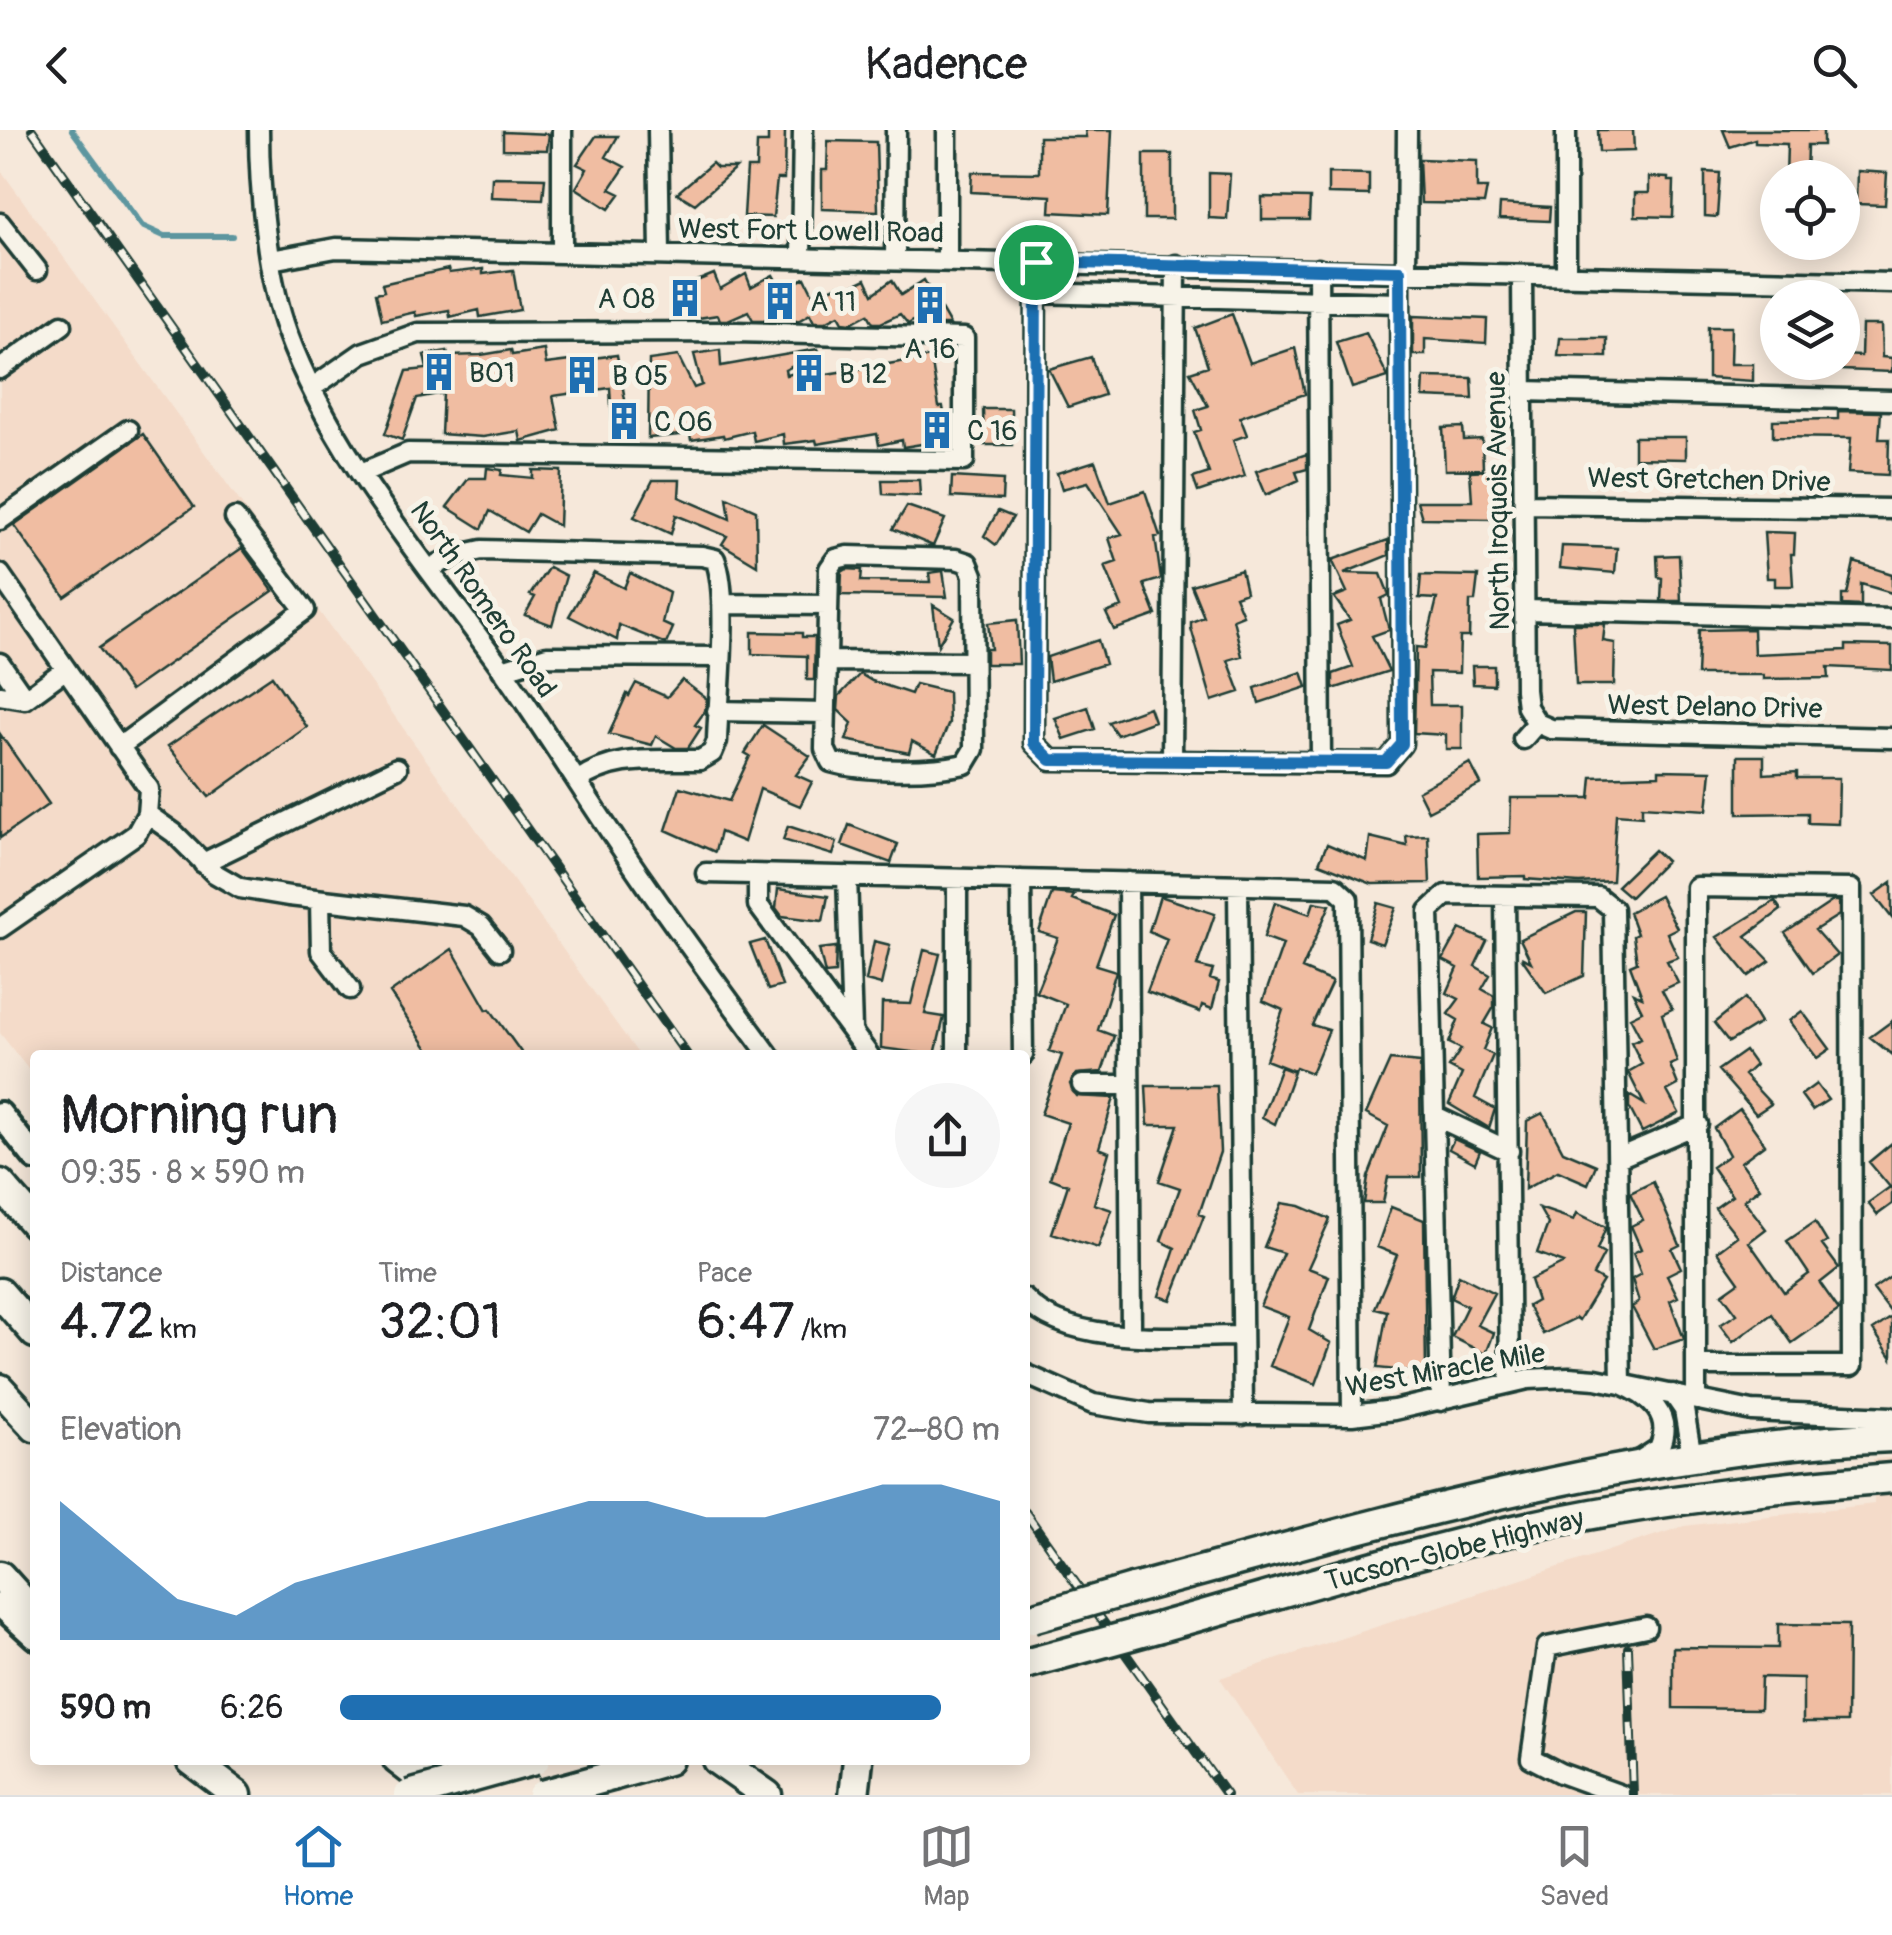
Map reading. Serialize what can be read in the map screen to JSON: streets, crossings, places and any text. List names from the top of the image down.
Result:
{
  "streets": {
    "highway": ["Tucson-Globe Highway"],
    "street": [
      "West Fort Lowell Road",
      "West Gretchen Drive",
      "North Iroquois Avenue",
      "North Romero Road",
      "West Delano Drive",
      "West Miracle Mile"
    ]
  },
  "crossings": [
    ["West Fort Lowell Road", "North Iroquois Avenue"],
    ["West Fort Lowell Road", "North Romero Road"],
    ["West Gretchen Drive", "North Iroquois Avenue"],
    ["North Iroquois Avenue", "West Delano Drive"]
  ],
  "places": {
    "building": [
      "A 08",
      "A 11",
      "A 16",
      "B01",
      "B 12",
      "B 05",
      "C 06",
      "C 16"
    ]
  },
  "page": {
    "header": "Kadence",
    "heading": ["Morning run", "09:35 · 8 × 590 m"],
    "stats": [
      ["Distance", "4.72 km"],
      ["Time", "32:01"],
      ["Pace", "6:47 /km"]
    ],
    "chart": ["Elevation", "72–80 m"],
    "list": [
      {
        "name": "590 m",
        "note": "6:26"
      }
    ],
    "tabs": ["Home", "Map", "Saved"]
  }
}
